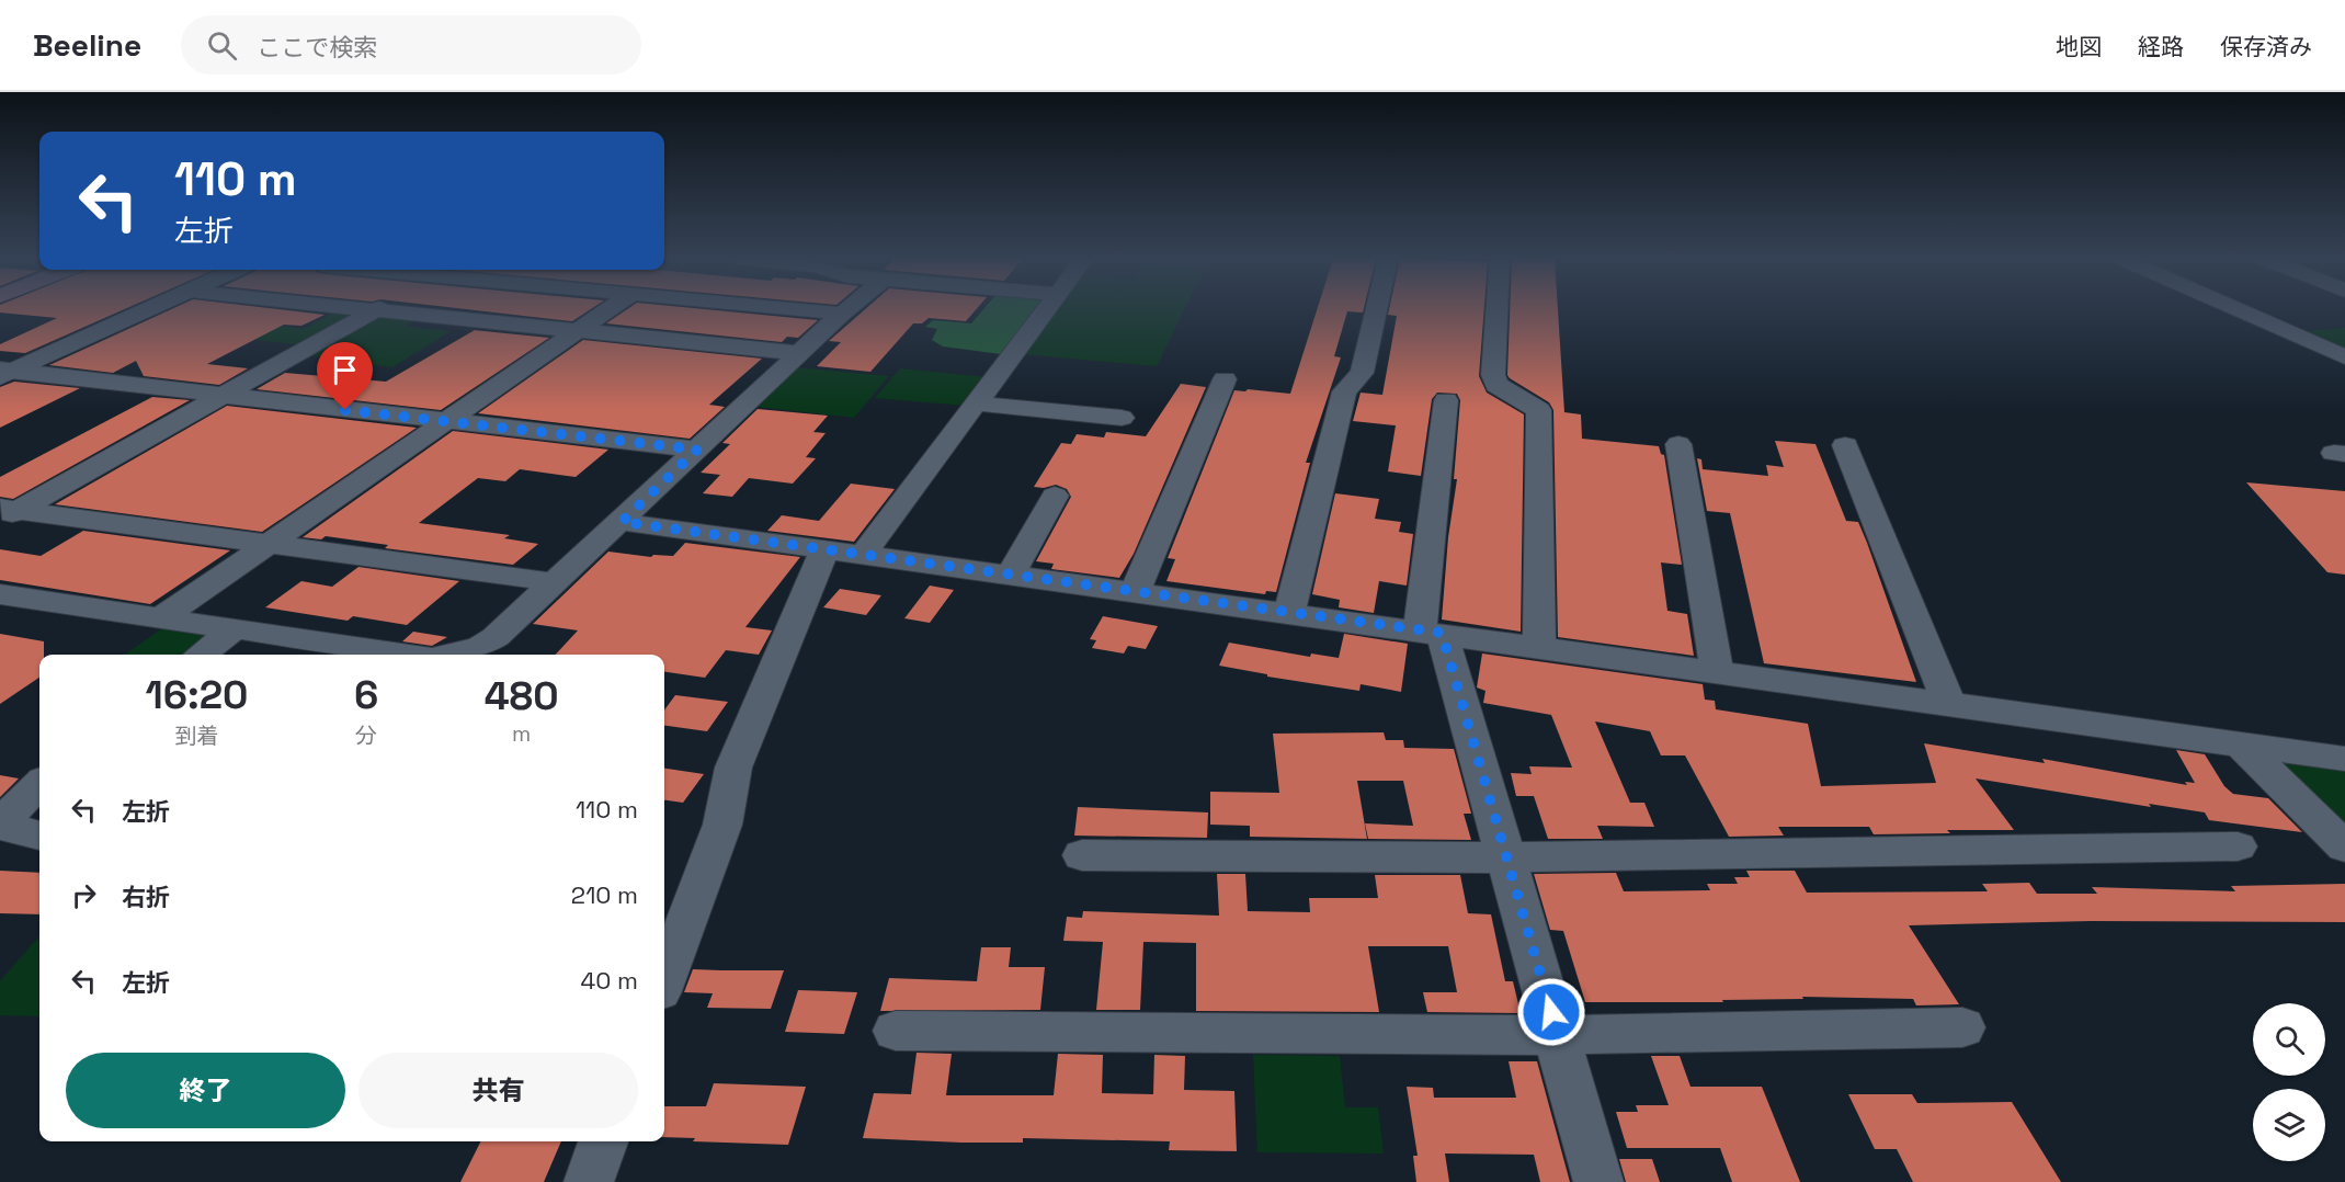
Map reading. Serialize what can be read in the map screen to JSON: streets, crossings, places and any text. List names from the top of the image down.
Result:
{
  "page": {
    "header": "Beeline",
    "search": "ここで検索",
    "nav": ["地図", "経路", "保存済み"],
    "turn": ["110 m", "左折"],
    "eta": [
      "16:20",
      "到着",
      "6",
      "分",
      "480",
      "m"
    ],
    "list": [
      {
        "name": "左折",
        "value": "110 m"
      },
      {
        "name": "右折",
        "value": "210 m"
      },
      {
        "name": "左折",
        "value": "40 m"
      }
    ],
    "buttons": ["終了", "共有"]
  }
}
